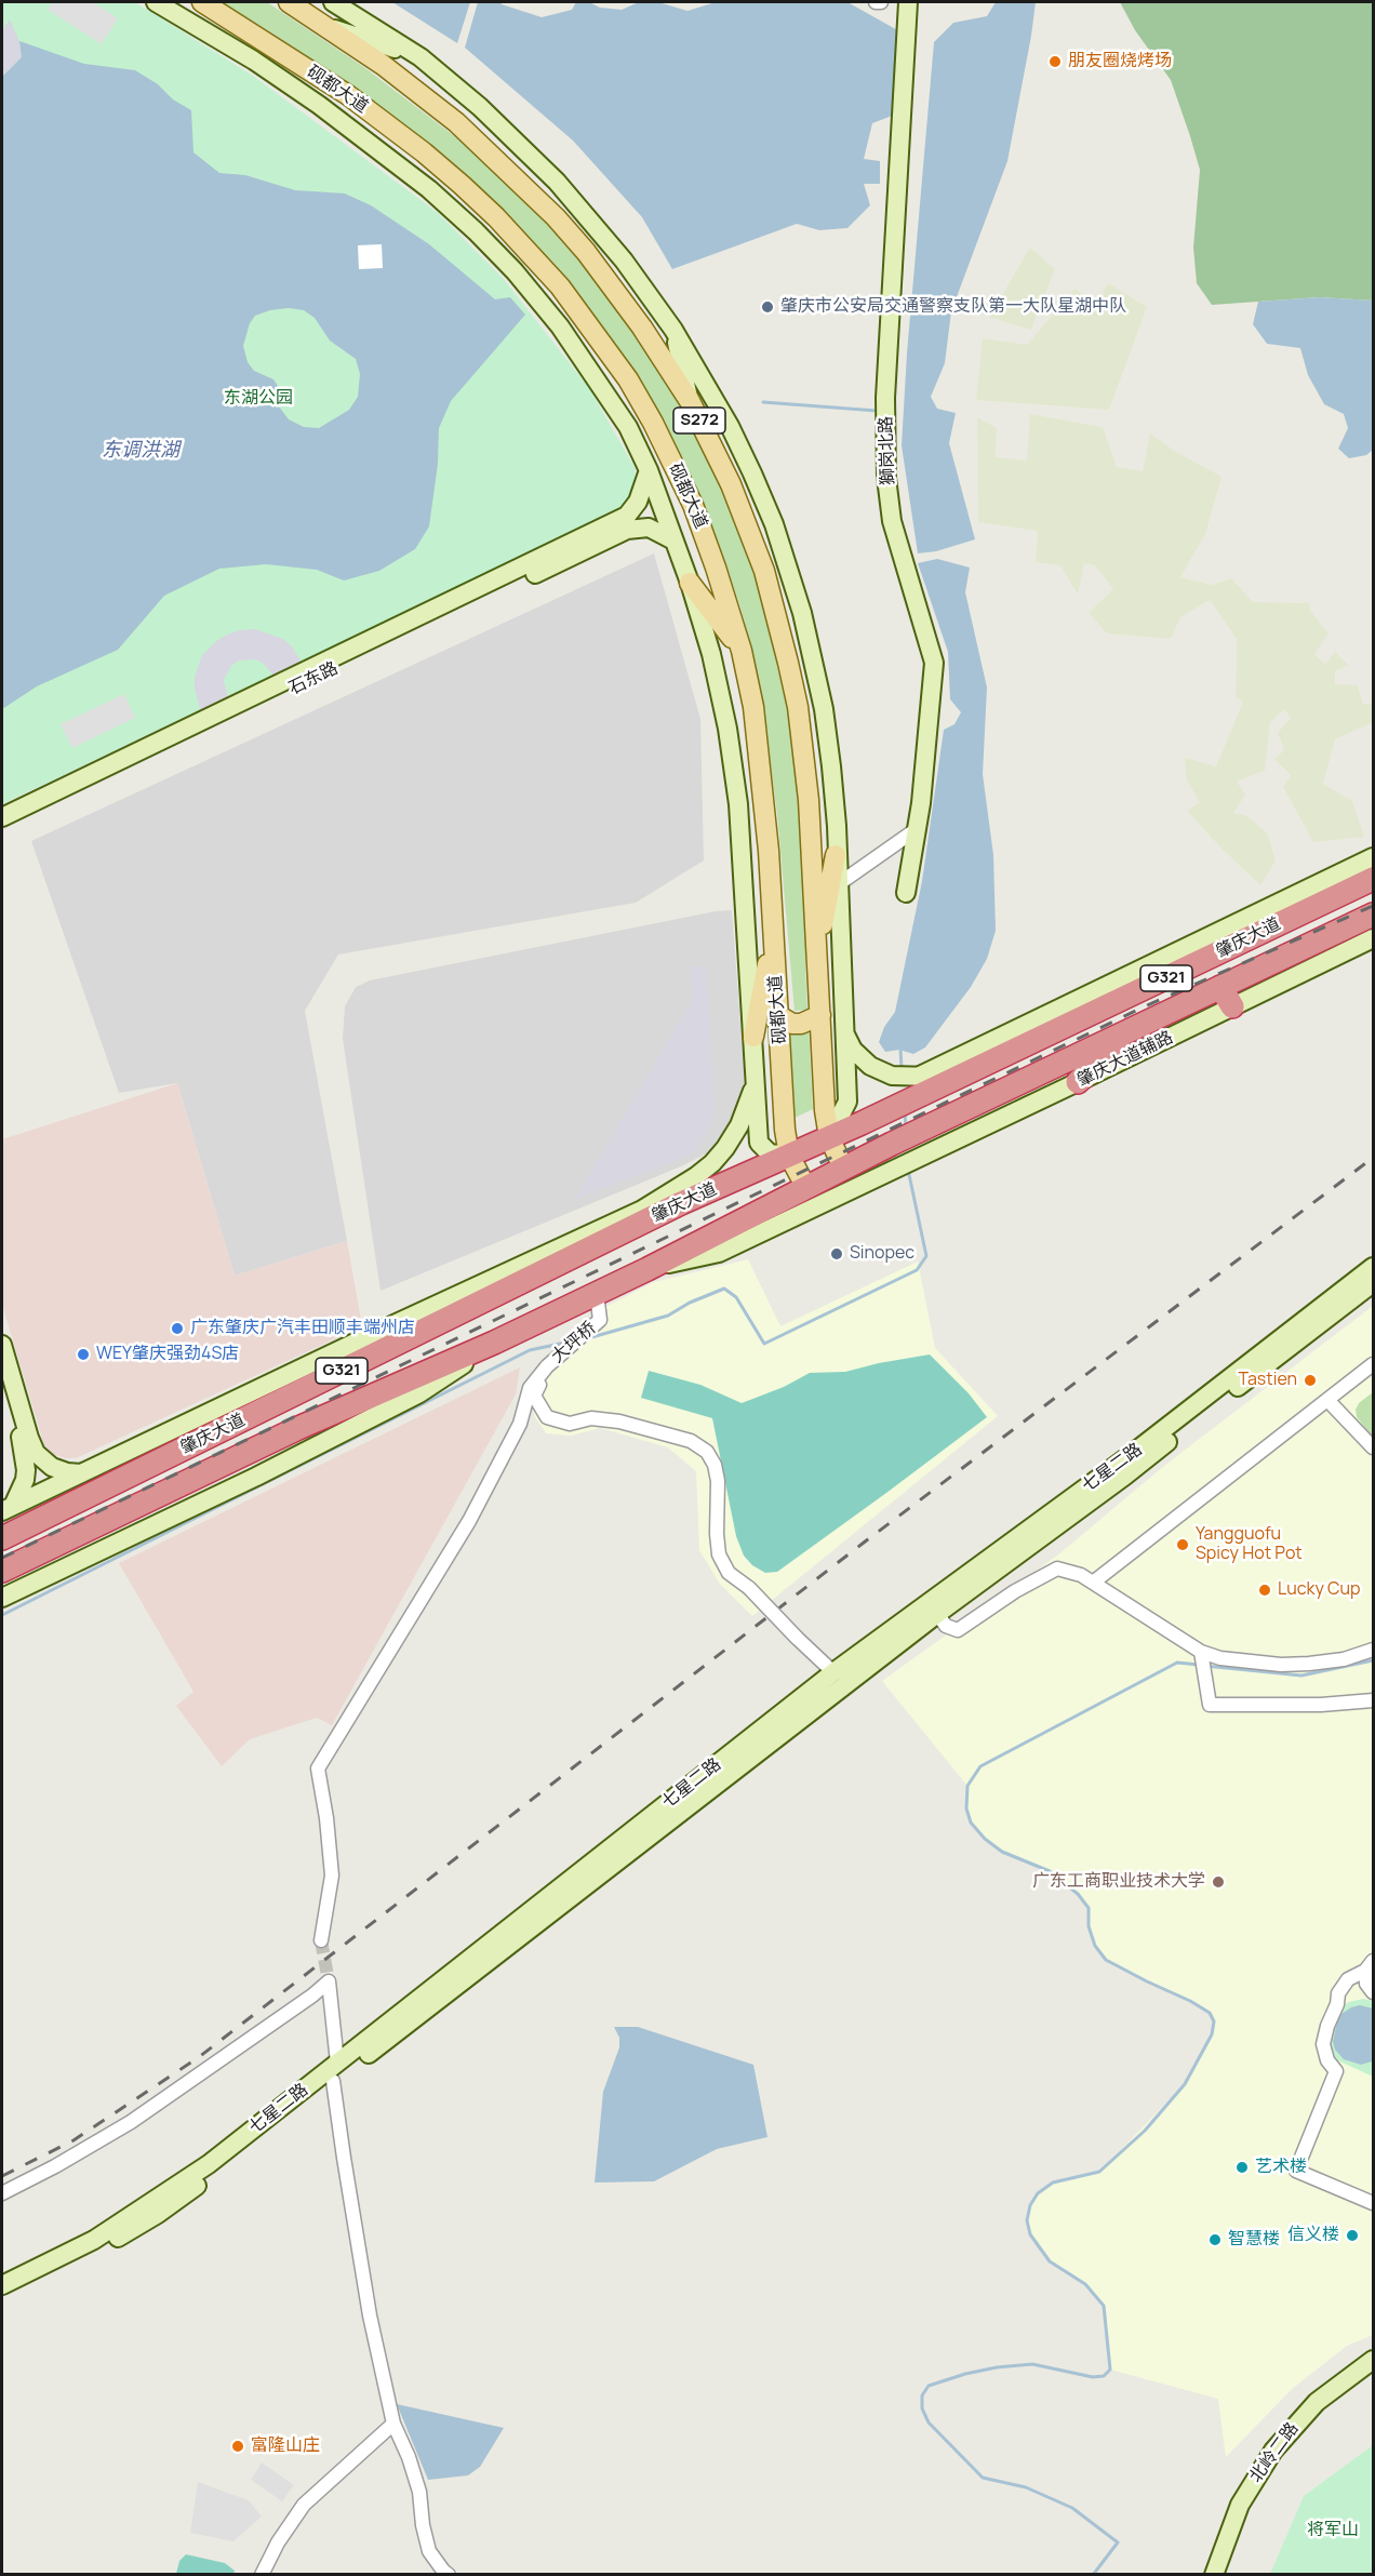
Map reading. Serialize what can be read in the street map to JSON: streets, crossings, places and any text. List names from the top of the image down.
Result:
{
  "streets": {
    "highway": ["肇庆大道", "G321"],
    "main road": ["砚都大道", "S272"],
    "street": [
      "獅岗北路",
      "石东路",
      "肇庆大道辅路",
      "大坪桥",
      "七星二路",
      "北岭二路"
    ]
  },
  "crossings": [
    ["砚都大道", "肇庆大道"],
    ["S272", "肇庆大道"],
    ["肇庆大道", "肇庆大道辅路"],
    ["肇庆大道", "大坪桥"]
  ],
  "water": ["东调洪湖"],
  "parks": ["东湖公园", "将军山"],
  "places": [
    "朋友圈烧烤场",
    "肇庆市公安局交通警察支队第一大队星湖中队",
    "Sinopec",
    "广东肇庆广汽丰田顺丰端州店",
    "WEY肇庆强劲4S店",
    "Tastien",
    "Yangguofu Spicy Hot Pot",
    "Lucky Cup",
    "广东工商职业技术大学",
    "艺术楼",
    "信义楼",
    "智慧楼",
    "富隆山庄"
  ]
}
